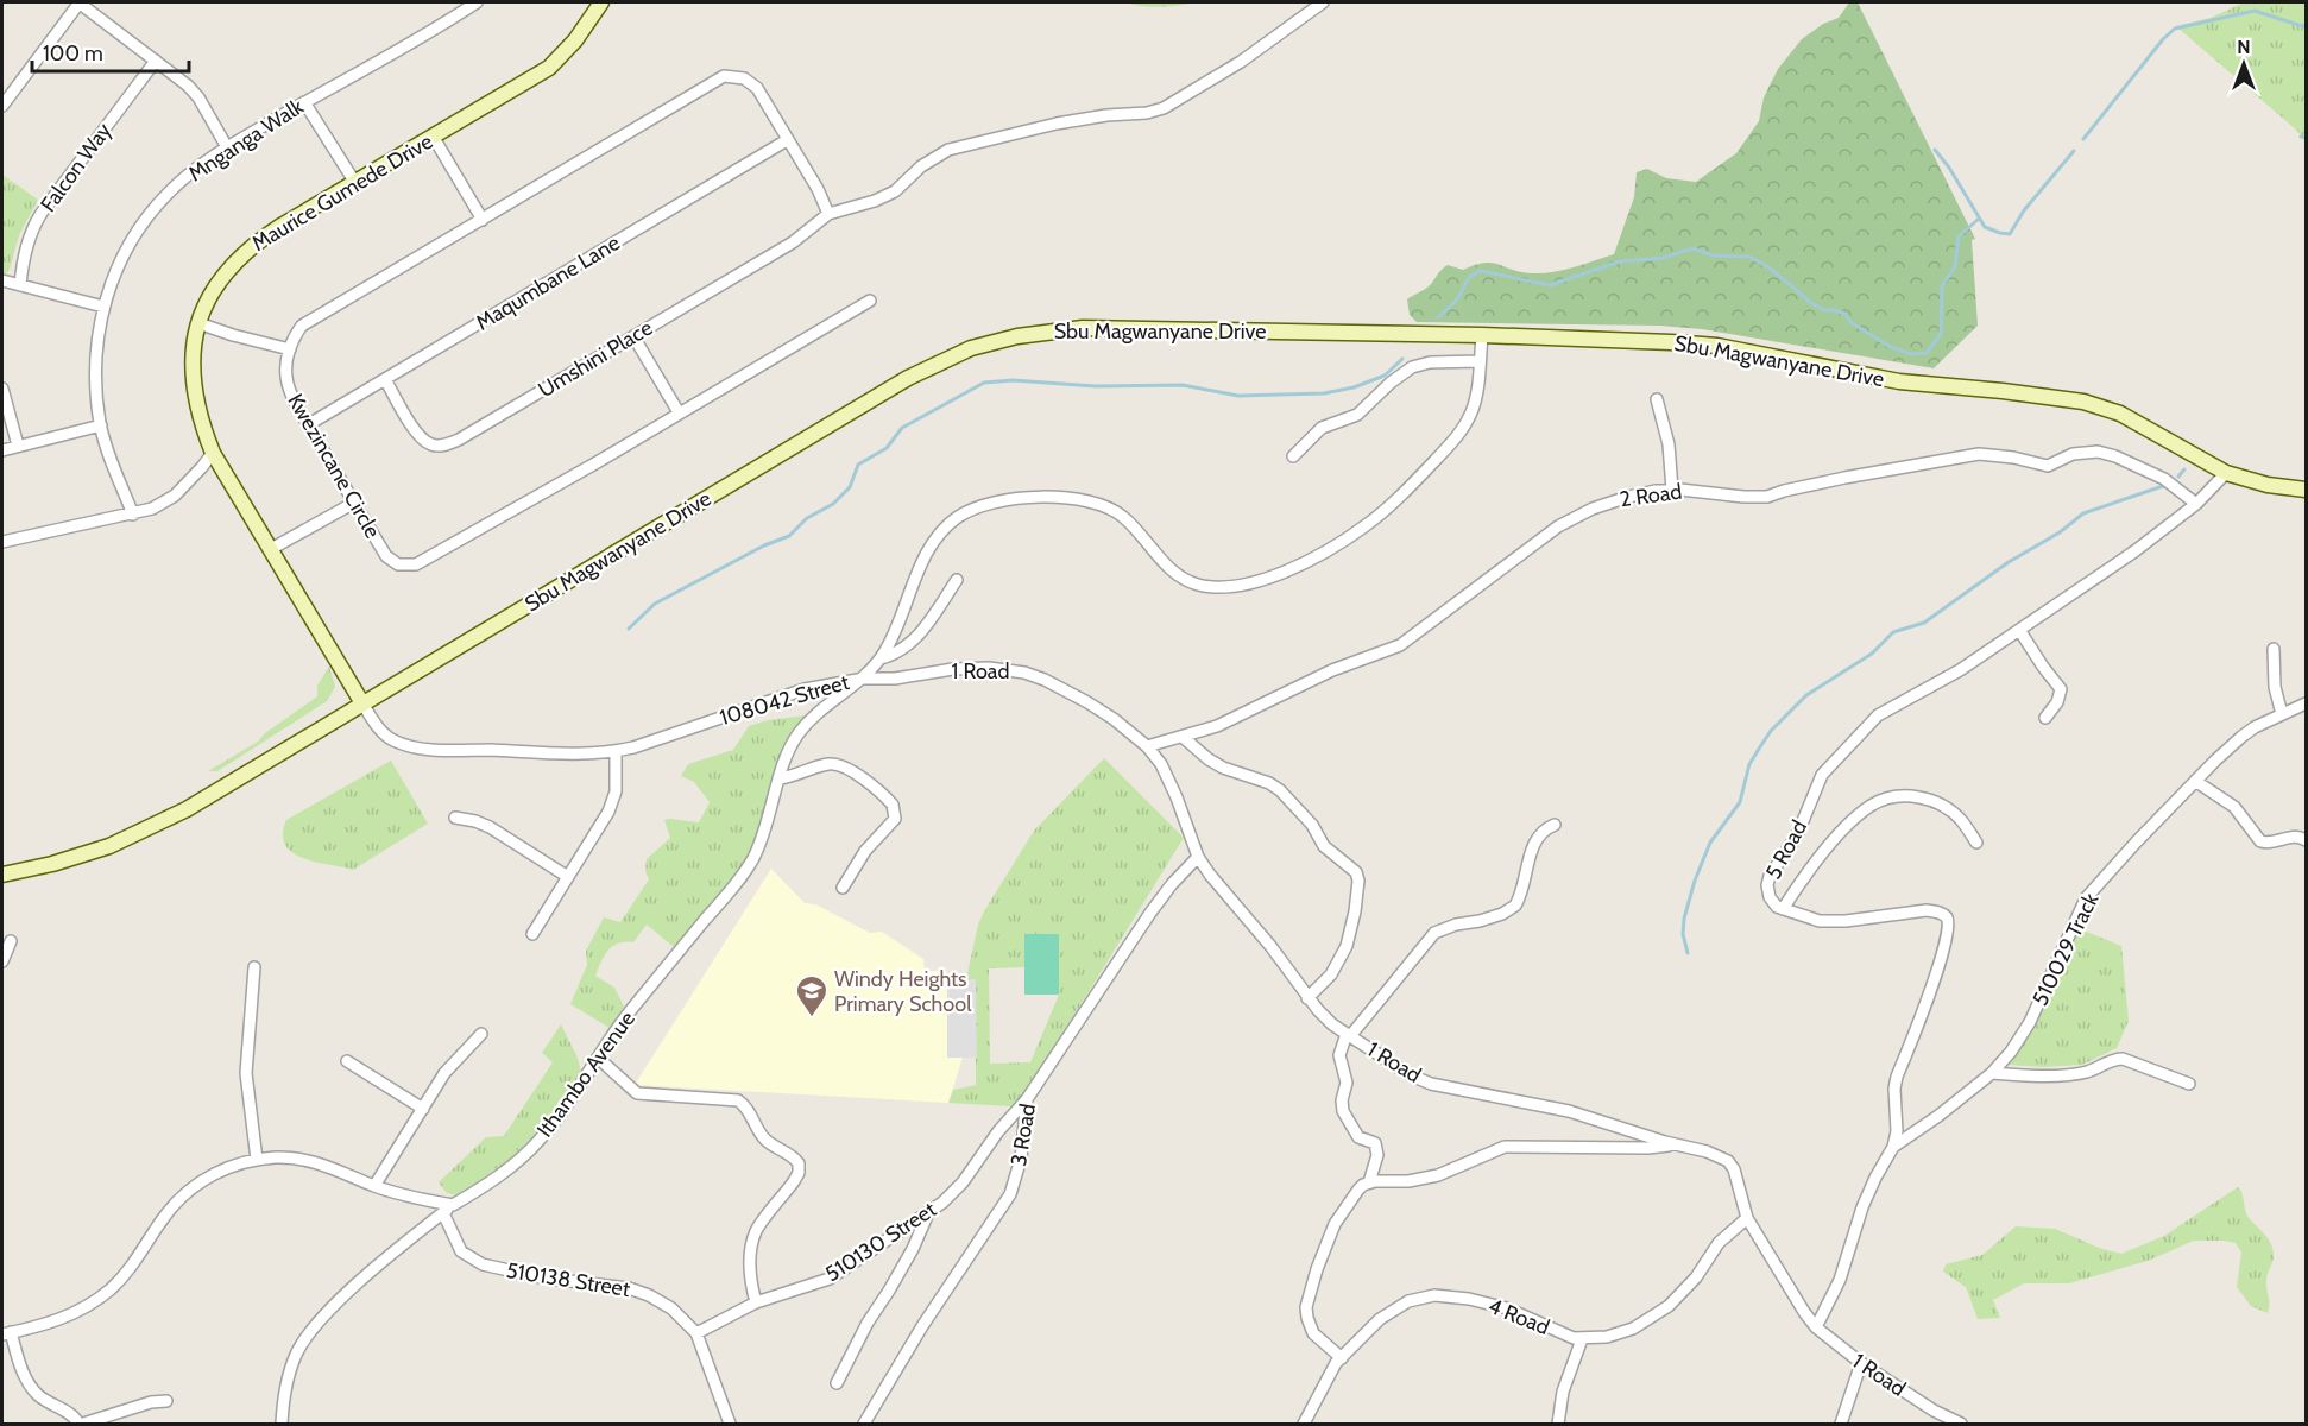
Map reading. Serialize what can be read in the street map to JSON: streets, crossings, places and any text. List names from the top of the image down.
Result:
{
  "streets": {
    "main road": ["Maurice Gumede Drive", "Sbu Magwanyane Drive"],
    "street": [
      "Mnganga Walk",
      "Falcon Way",
      "Maqumbane Lane",
      "Umshini Place",
      "Kwezincane Circle",
      "2 Road",
      "1 Road",
      "108042 Street",
      "5 Road",
      "510029 Track",
      "Ithambo Avenue",
      "3 Road",
      "510130 Street",
      "510138 Street",
      "4 Road"
    ]
  },
  "crossings": [
    ["Maurice Gumede Drive", "Sbu Magwanyane Drive"],
    ["Maurice Gumede Drive", "108042 Street"],
    ["Maqumbane Lane", "Umshini Place"],
    ["Maqumbane Lane", "Kwezincane Circle"],
    ["Sbu Magwanyane Drive", "108042 Street"],
    ["Sbu Magwanyane Drive", "5 Road"],
    ["2 Road", "1 Road"],
    ["2 Road", "5 Road"],
    ["1 Road", "108042 Street"],
    ["1 Road", "5 Road"],
    ["1 Road", "Ithambo Avenue"],
    ["1 Road", "3 Road"],
    ["1 Road", "4 Road"],
    ["108042 Street", "Ithambo Avenue"],
    ["5 Road", "510029 Track"],
    ["Ithambo Avenue", "510138 Street"],
    ["3 Road", "510130 Street"],
    ["510130 Street", "510138 Street"]
  ],
  "places": {
    "school or university": ["Windy Heights Primary School"]
  },
  "scale_bar": "100 m",
  "north": "top"
}
